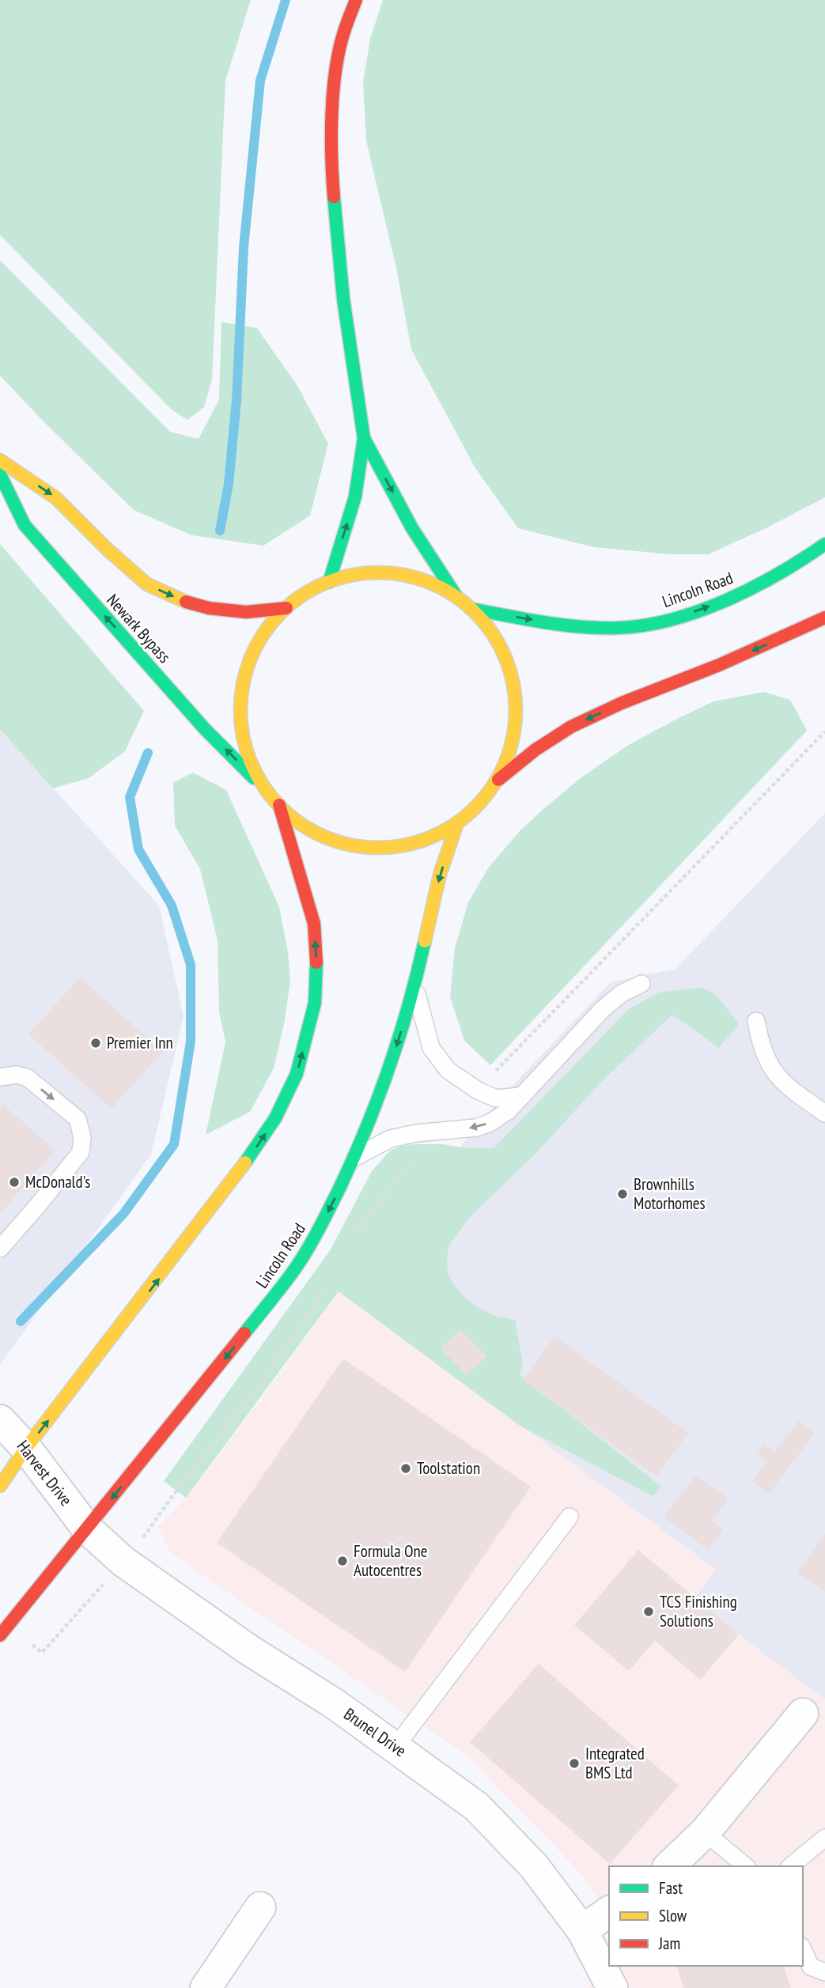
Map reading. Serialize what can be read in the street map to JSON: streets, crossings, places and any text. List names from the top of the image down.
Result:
{
  "streets": {
    "main road": ["Lincoln Road", "Newark Bypass"],
    "street": ["Harvest Drive", "Brunel Drive"]
  },
  "crossings": [
    ["Lincoln Road", "Harvest Drive"],
    ["Lincoln Road", "Brunel Drive"],
    ["Harvest Drive", "Brunel Drive"]
  ],
  "places": [
    "Premier Inn",
    "McDonald's",
    "Brownhills Motorhomes",
    "Toolstation",
    "Formula One Autocentres",
    "TCS Finishing Solutions",
    "Integrated BMS Ltd"
  ],
  "legend": ["Fast", "Slow", "Jam"]
}
